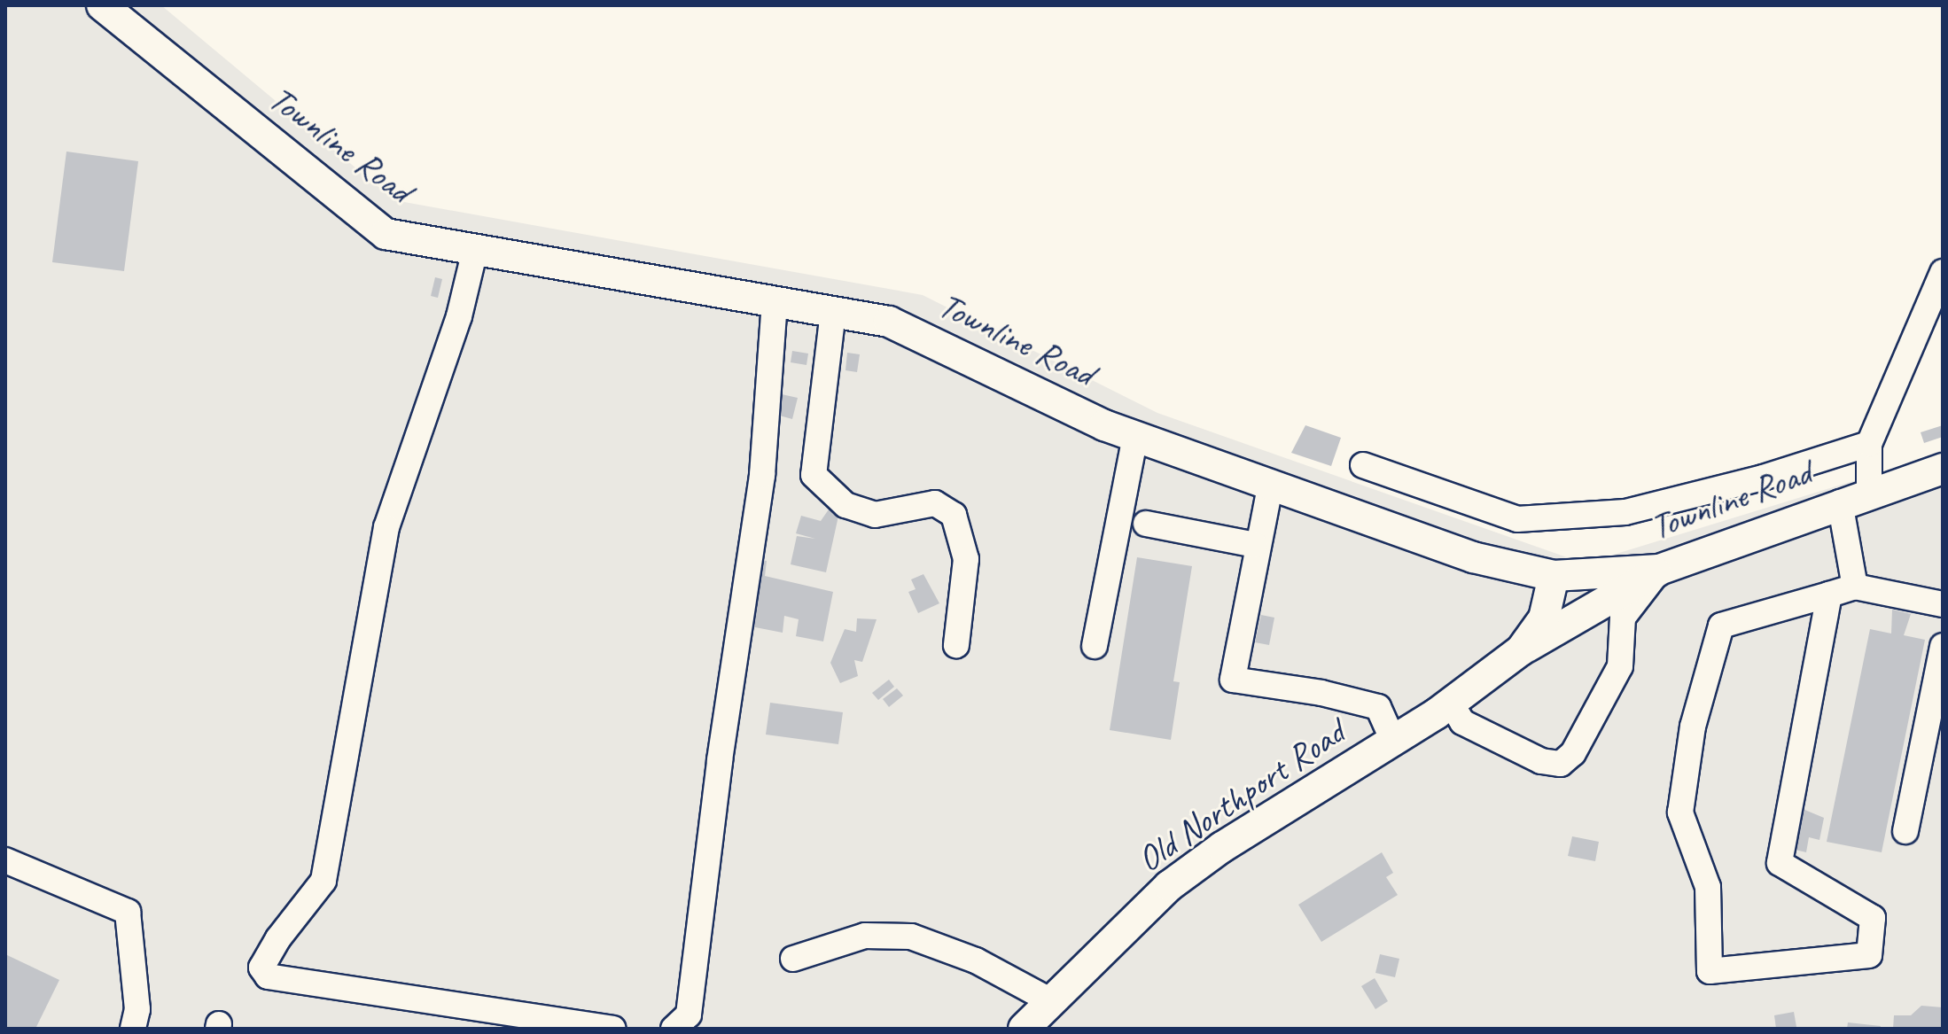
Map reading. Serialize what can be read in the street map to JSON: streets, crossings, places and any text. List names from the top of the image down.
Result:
{
  "streets": {
    "main road": ["Townline Road", "Old Northport Road"]
  },
  "crossings": [
    ["Townline Road", "Old Northport Road"]
  ]
}
